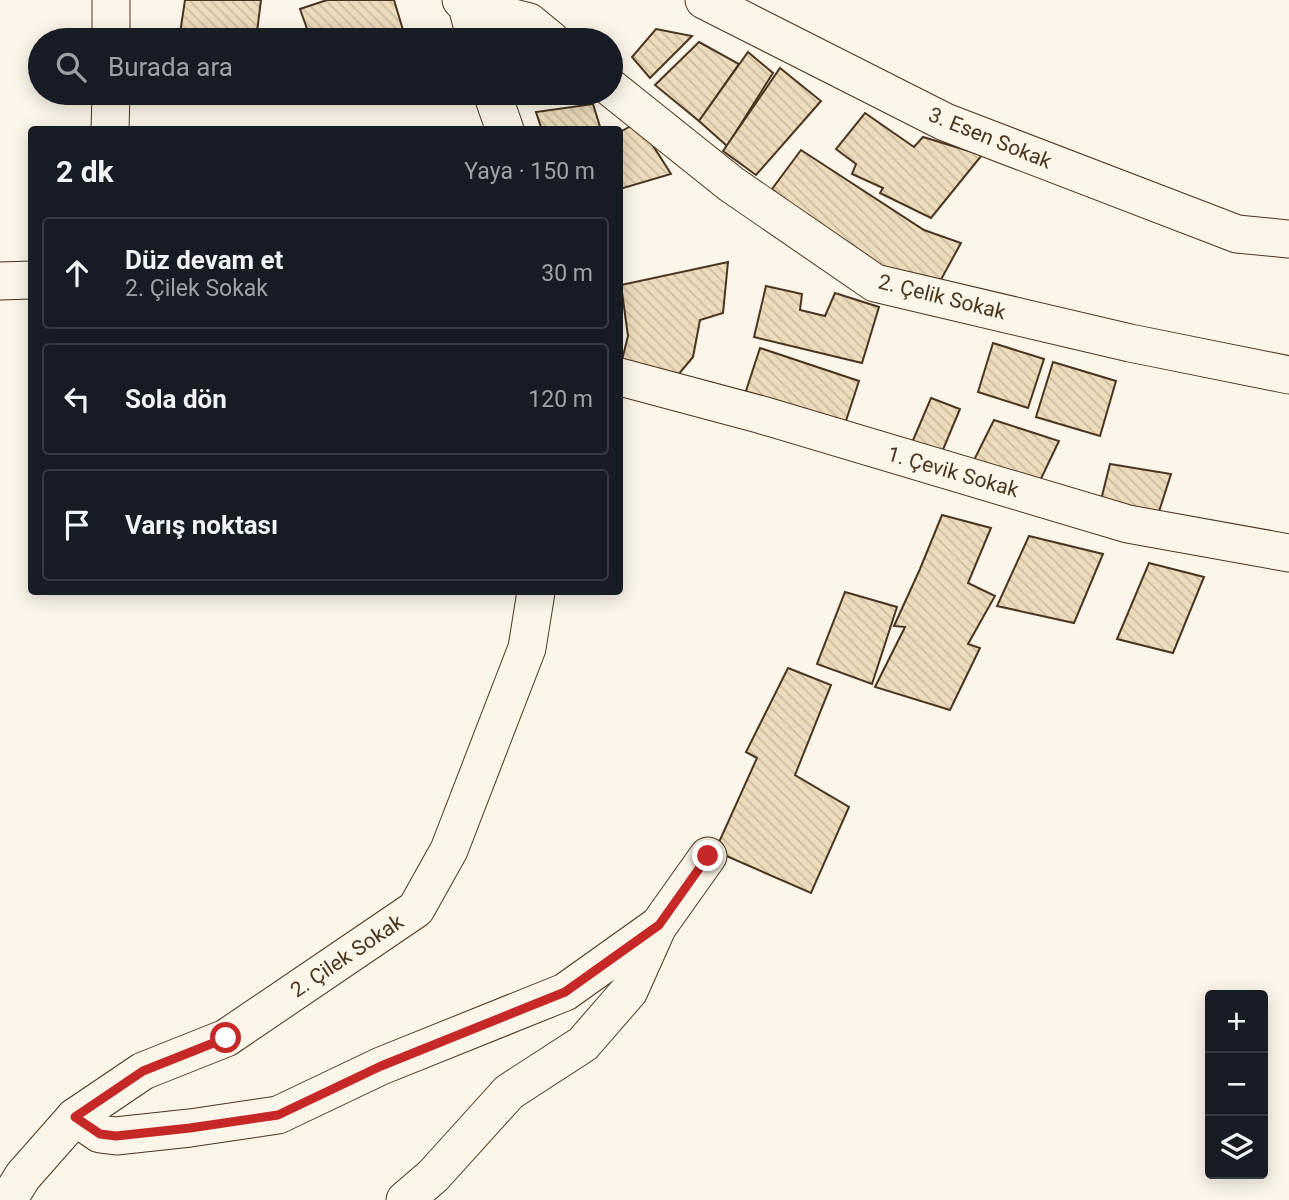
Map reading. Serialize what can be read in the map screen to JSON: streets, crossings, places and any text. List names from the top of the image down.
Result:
{
  "streets": {
    "street": [
      "3. Esen Sokak",
      "2. Çelik Sokak",
      "1. Çevik Sokak",
      "2. Çilek Sokak"
    ]
  },
  "page": {
    "search": "Burada ara",
    "heading": ["2 dk", "Yaya · 150 m"],
    "list": [
      ["Düz devam et", "2. Çilek Sokak", "30 m"],
      ["Sola dön", "120 m"],
      "Varış noktası"
    ],
    "map_buttons": ["+", "−"]
  }
}
